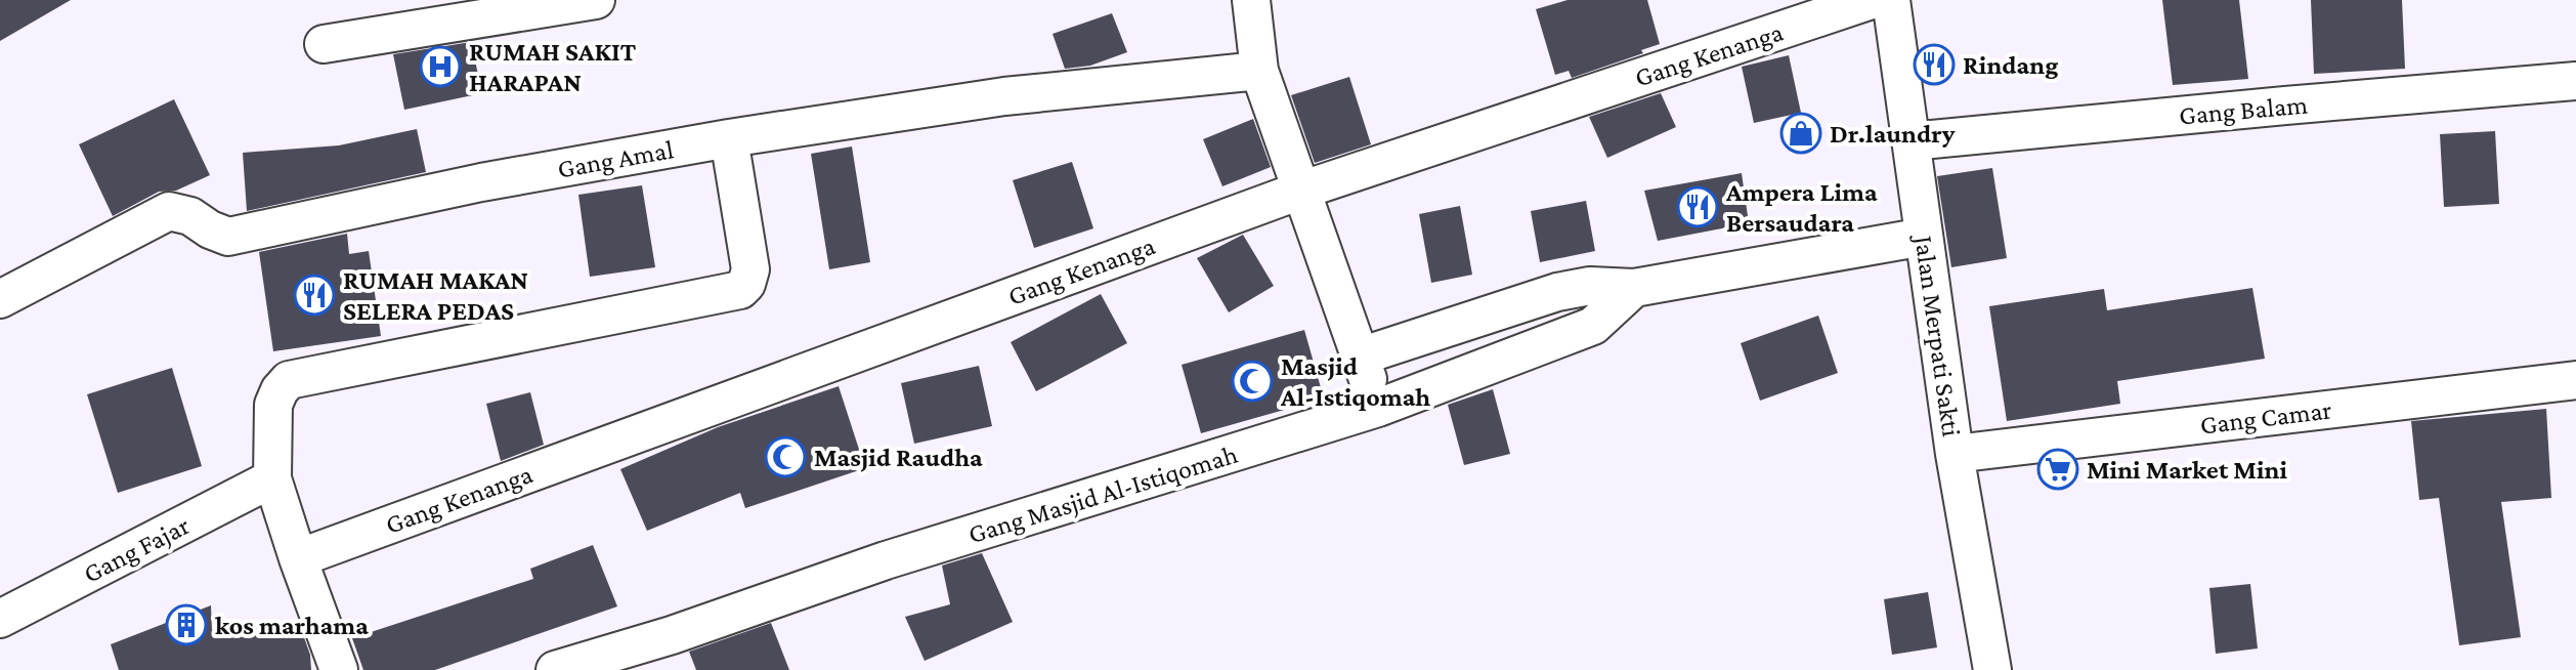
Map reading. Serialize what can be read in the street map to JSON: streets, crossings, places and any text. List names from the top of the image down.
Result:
{
  "streets": {
    "street": [
      "Gang Kenanga",
      "Gang Balam",
      "Gang Amal",
      "Jalan Merpati Sakti",
      "Gang Camar",
      "Gang Masjid Al-Istiqomah",
      "Gang Fajar"
    ]
  },
  "crossings": [
    ["Gang Balam", "Jalan Merpati Sakti"],
    ["Jalan Merpati Sakti", "Gang Camar"]
  ],
  "places": {
    "restaurant": ["Rindang", "Ampera Lima Bersaudara", "RUMAH MAKAN SELERA PEDAS"],
    "hospital": ["RUMAH SAKIT HARAPAN"],
    "shop": ["Dr.laundry"],
    "mosque": ["Masjid Al-Istiqomah", "Masjid Raudha"],
    "supermarket": ["Mini Market Mini"],
    "building": ["kos marhama"]
  }
}
